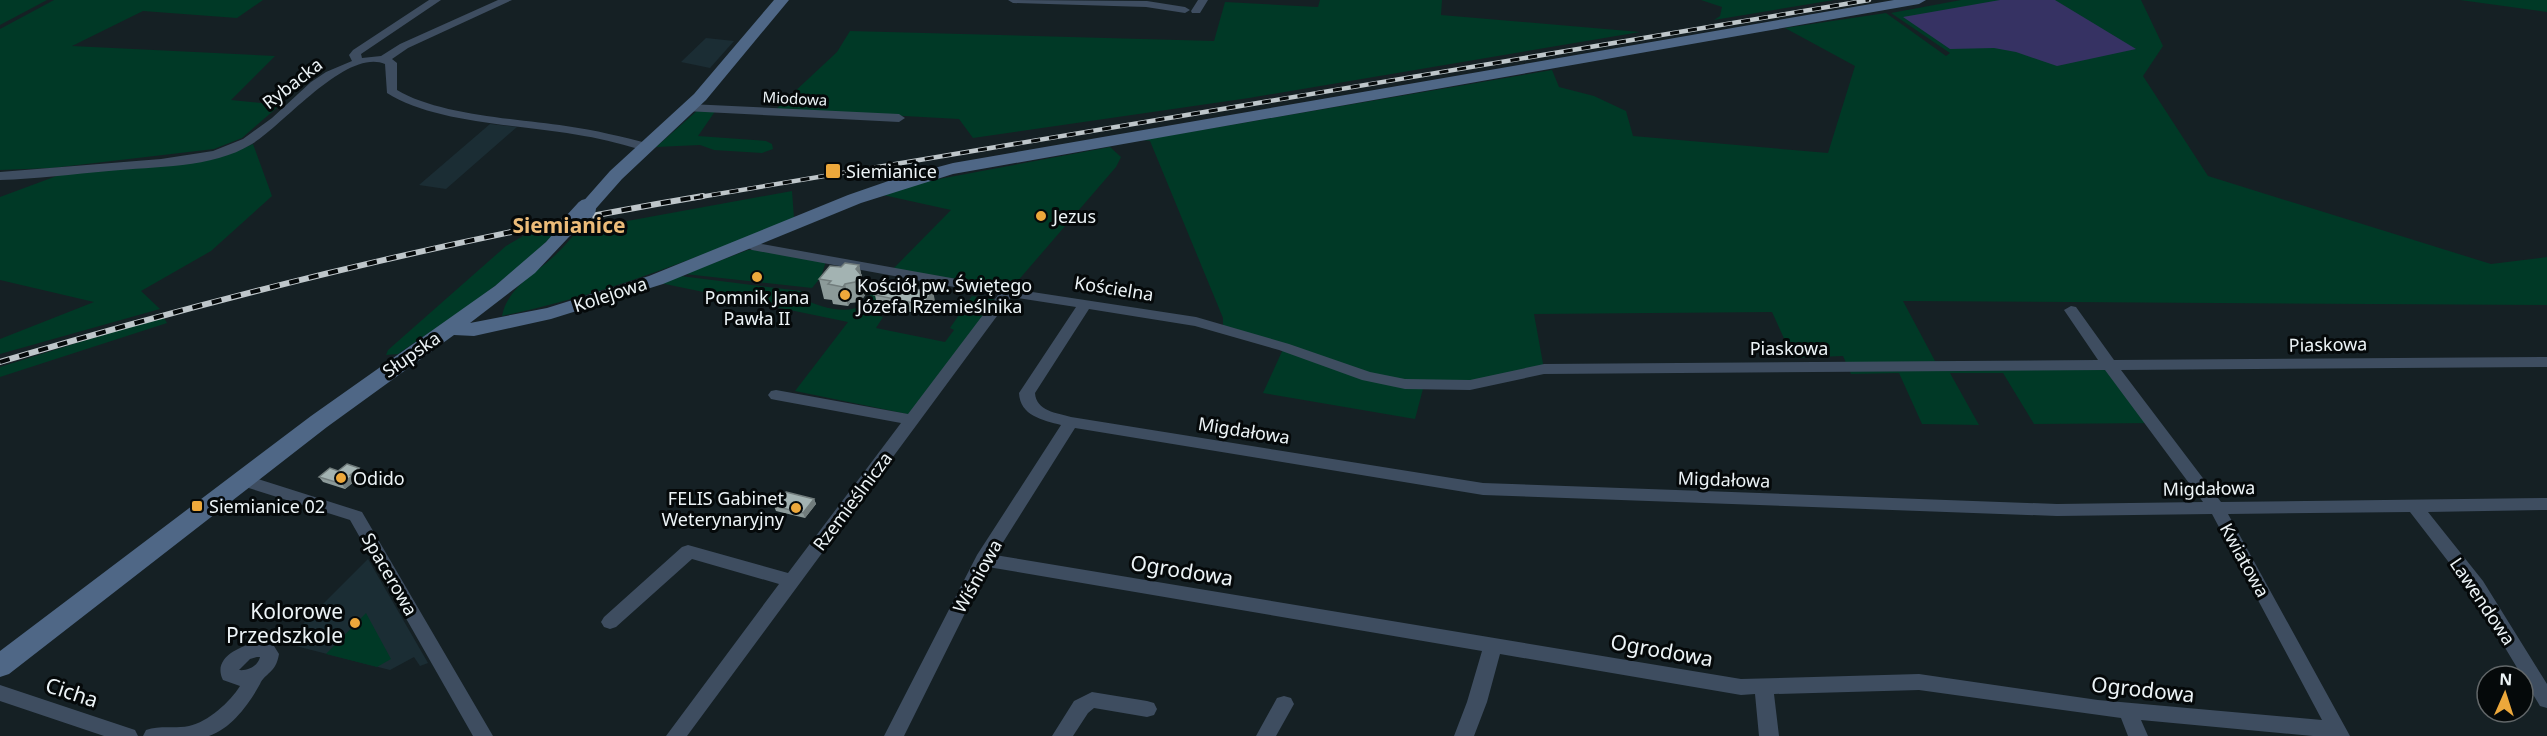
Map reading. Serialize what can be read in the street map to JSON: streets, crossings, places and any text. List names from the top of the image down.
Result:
{
  "streets": {
    "street": [
      "Rybacka",
      "Miodowa",
      "Kościelna",
      "Kolejowa",
      "Piaskowa",
      "Słupska",
      "Migdałowa",
      "Rzemieślnicza",
      "Kwiatowa",
      "Ogrodowa",
      "Spacerowa",
      "Wiśniowa",
      "Lawendowa",
      "Cicha"
    ]
  },
  "crossings": [
    ["Miodowa", "Słupska"],
    ["Kościelna", "Kolejowa"],
    ["Kościelna", "Piaskowa"],
    ["Kościelna", "Migdałowa"],
    ["Kościelna", "Rzemieślnicza"],
    ["Kolejowa", "Słupska"],
    ["Piaskowa", "Kwiatowa"],
    ["Słupska", "Spacerowa"],
    ["Migdałowa", "Kwiatowa"],
    ["Migdałowa", "Wiśniowa"],
    ["Migdałowa", "Lawendowa"],
    ["Kwiatowa", "Ogrodowa"],
    ["Ogrodowa", "Wiśniowa"]
  ],
  "districts": ["Siemianice"],
  "places": {
    "transit": ["Siemianice", "Siemianice 02"],
    "other": [
      "Jezus",
      "Pomnik Jana Pawła II",
      "Kościół pw. Świętego Józefa Rzemieślnika",
      "Odido",
      "FELIS Gabinet Weterynaryjny",
      "Kolorowe Przedszkole"
    ]
  },
  "north": "top"
}
